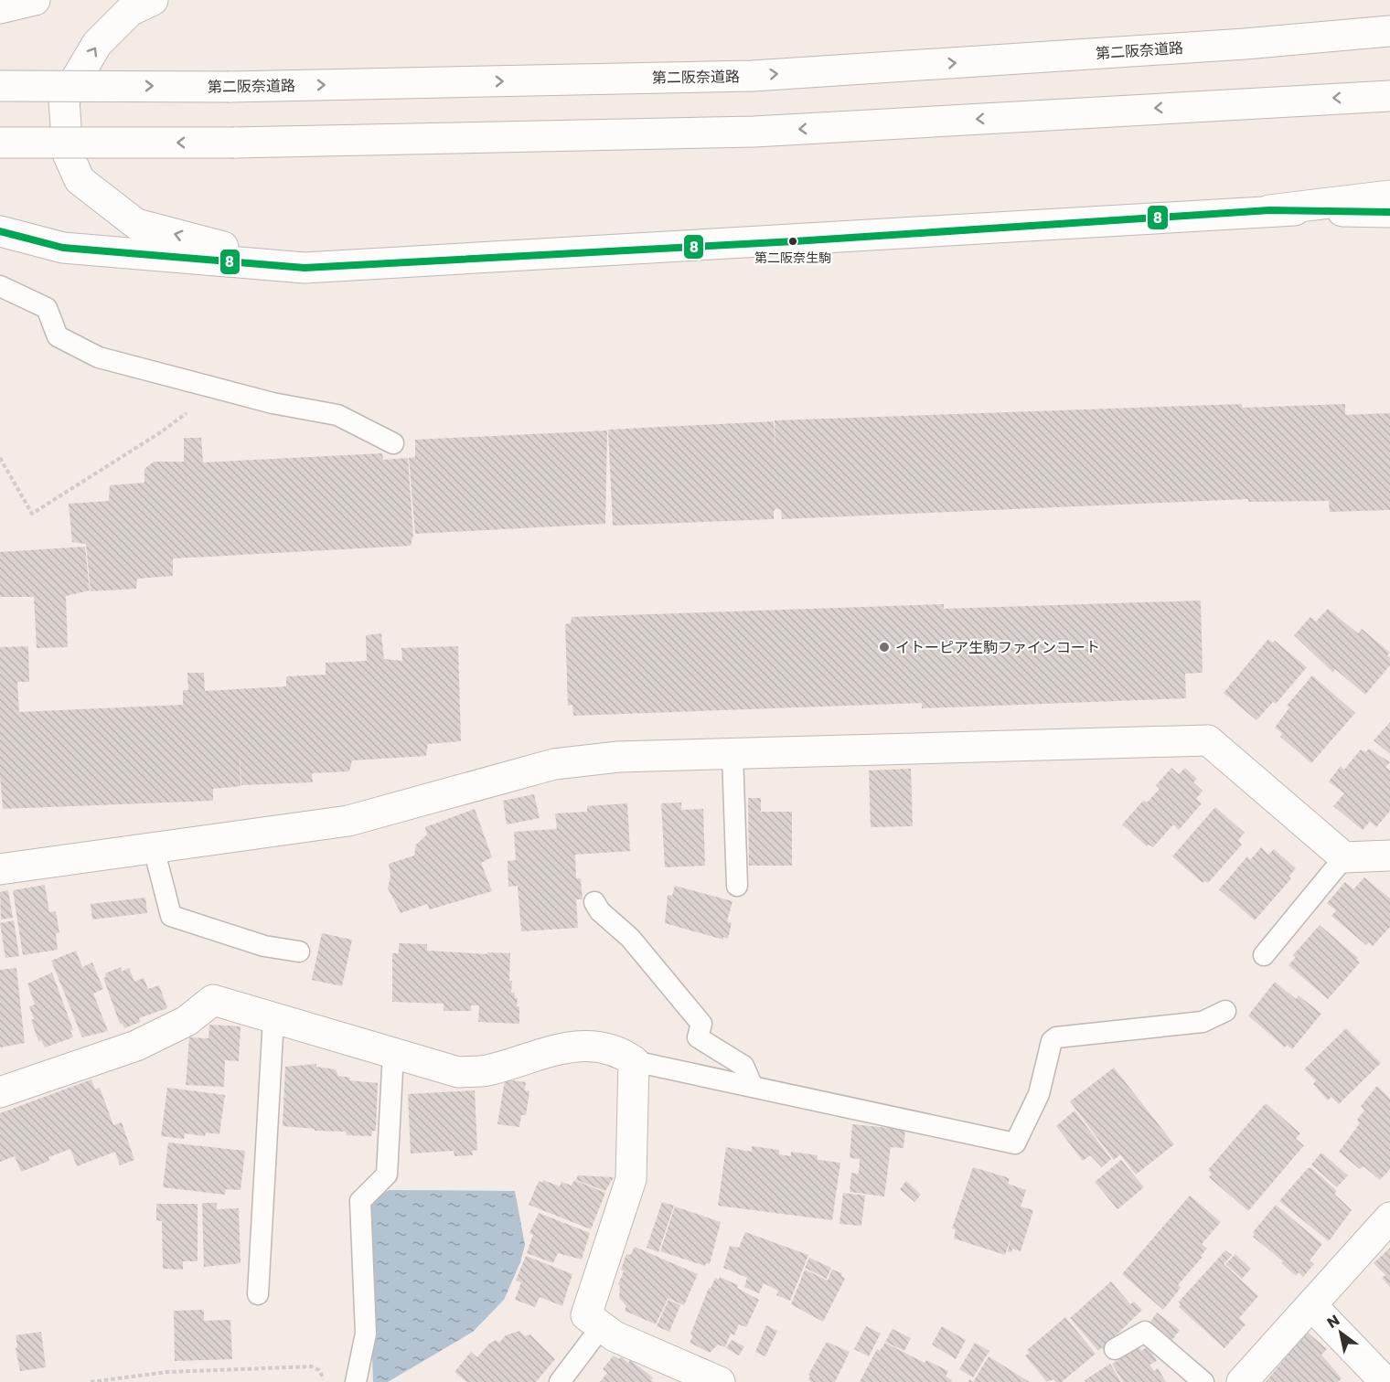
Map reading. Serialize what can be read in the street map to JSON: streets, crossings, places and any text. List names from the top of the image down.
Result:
{
  "streets": {
    "main road": ["第二阪奈道路"]
  },
  "places": ["第二阪奈生駒", "イトーピア生駒ファインコート"],
  "lines": ["transit line 8"],
  "north": "top left"
}
